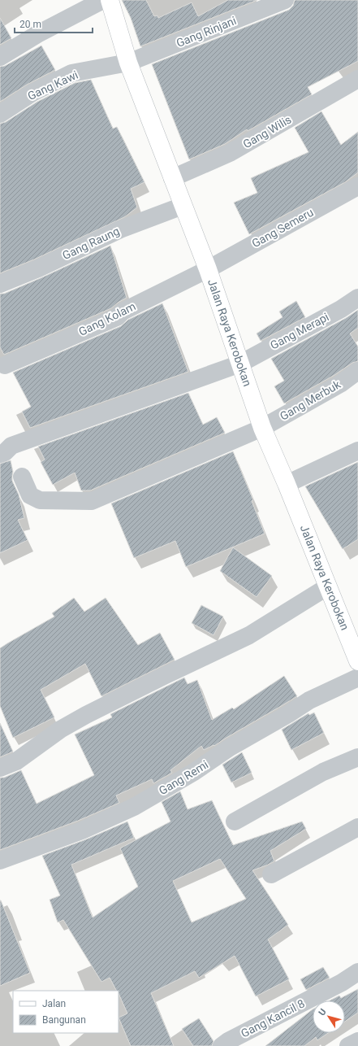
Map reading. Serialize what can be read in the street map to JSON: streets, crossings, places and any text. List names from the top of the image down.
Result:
{
  "streets": {
    "main road": ["Jalan Raya Kerobokan"],
    "street": [
      "Gang Rinjani",
      "Gang Kawi",
      "Gang Wilis",
      "Gang Semeru",
      "Gang Raung",
      "Gang Kolam",
      "Gang Merapi",
      "Gang Merbuk",
      "Gang Remi",
      "Gang Kancil 8"
    ]
  },
  "crossings": [
    ["Gang Rinjani", "Gang Kawi"],
    ["Gang Rinjani", "Jalan Raya Kerobokan"],
    ["Gang Kawi", "Jalan Raya Kerobokan"],
    ["Gang Wilis", "Jalan Raya Kerobokan"],
    ["Gang Semeru", "Gang Kolam"],
    ["Gang Semeru", "Jalan Raya Kerobokan"],
    ["Gang Raung", "Jalan Raya Kerobokan"],
    ["Gang Kolam", "Jalan Raya Kerobokan"],
    ["Gang Merapi", "Jalan Raya Kerobokan"],
    ["Jalan Raya Kerobokan", "Gang Merbuk"]
  ],
  "legend": ["Jalan", "Bangunan"],
  "scale_bar": "20 m",
  "north": "top left"
}
